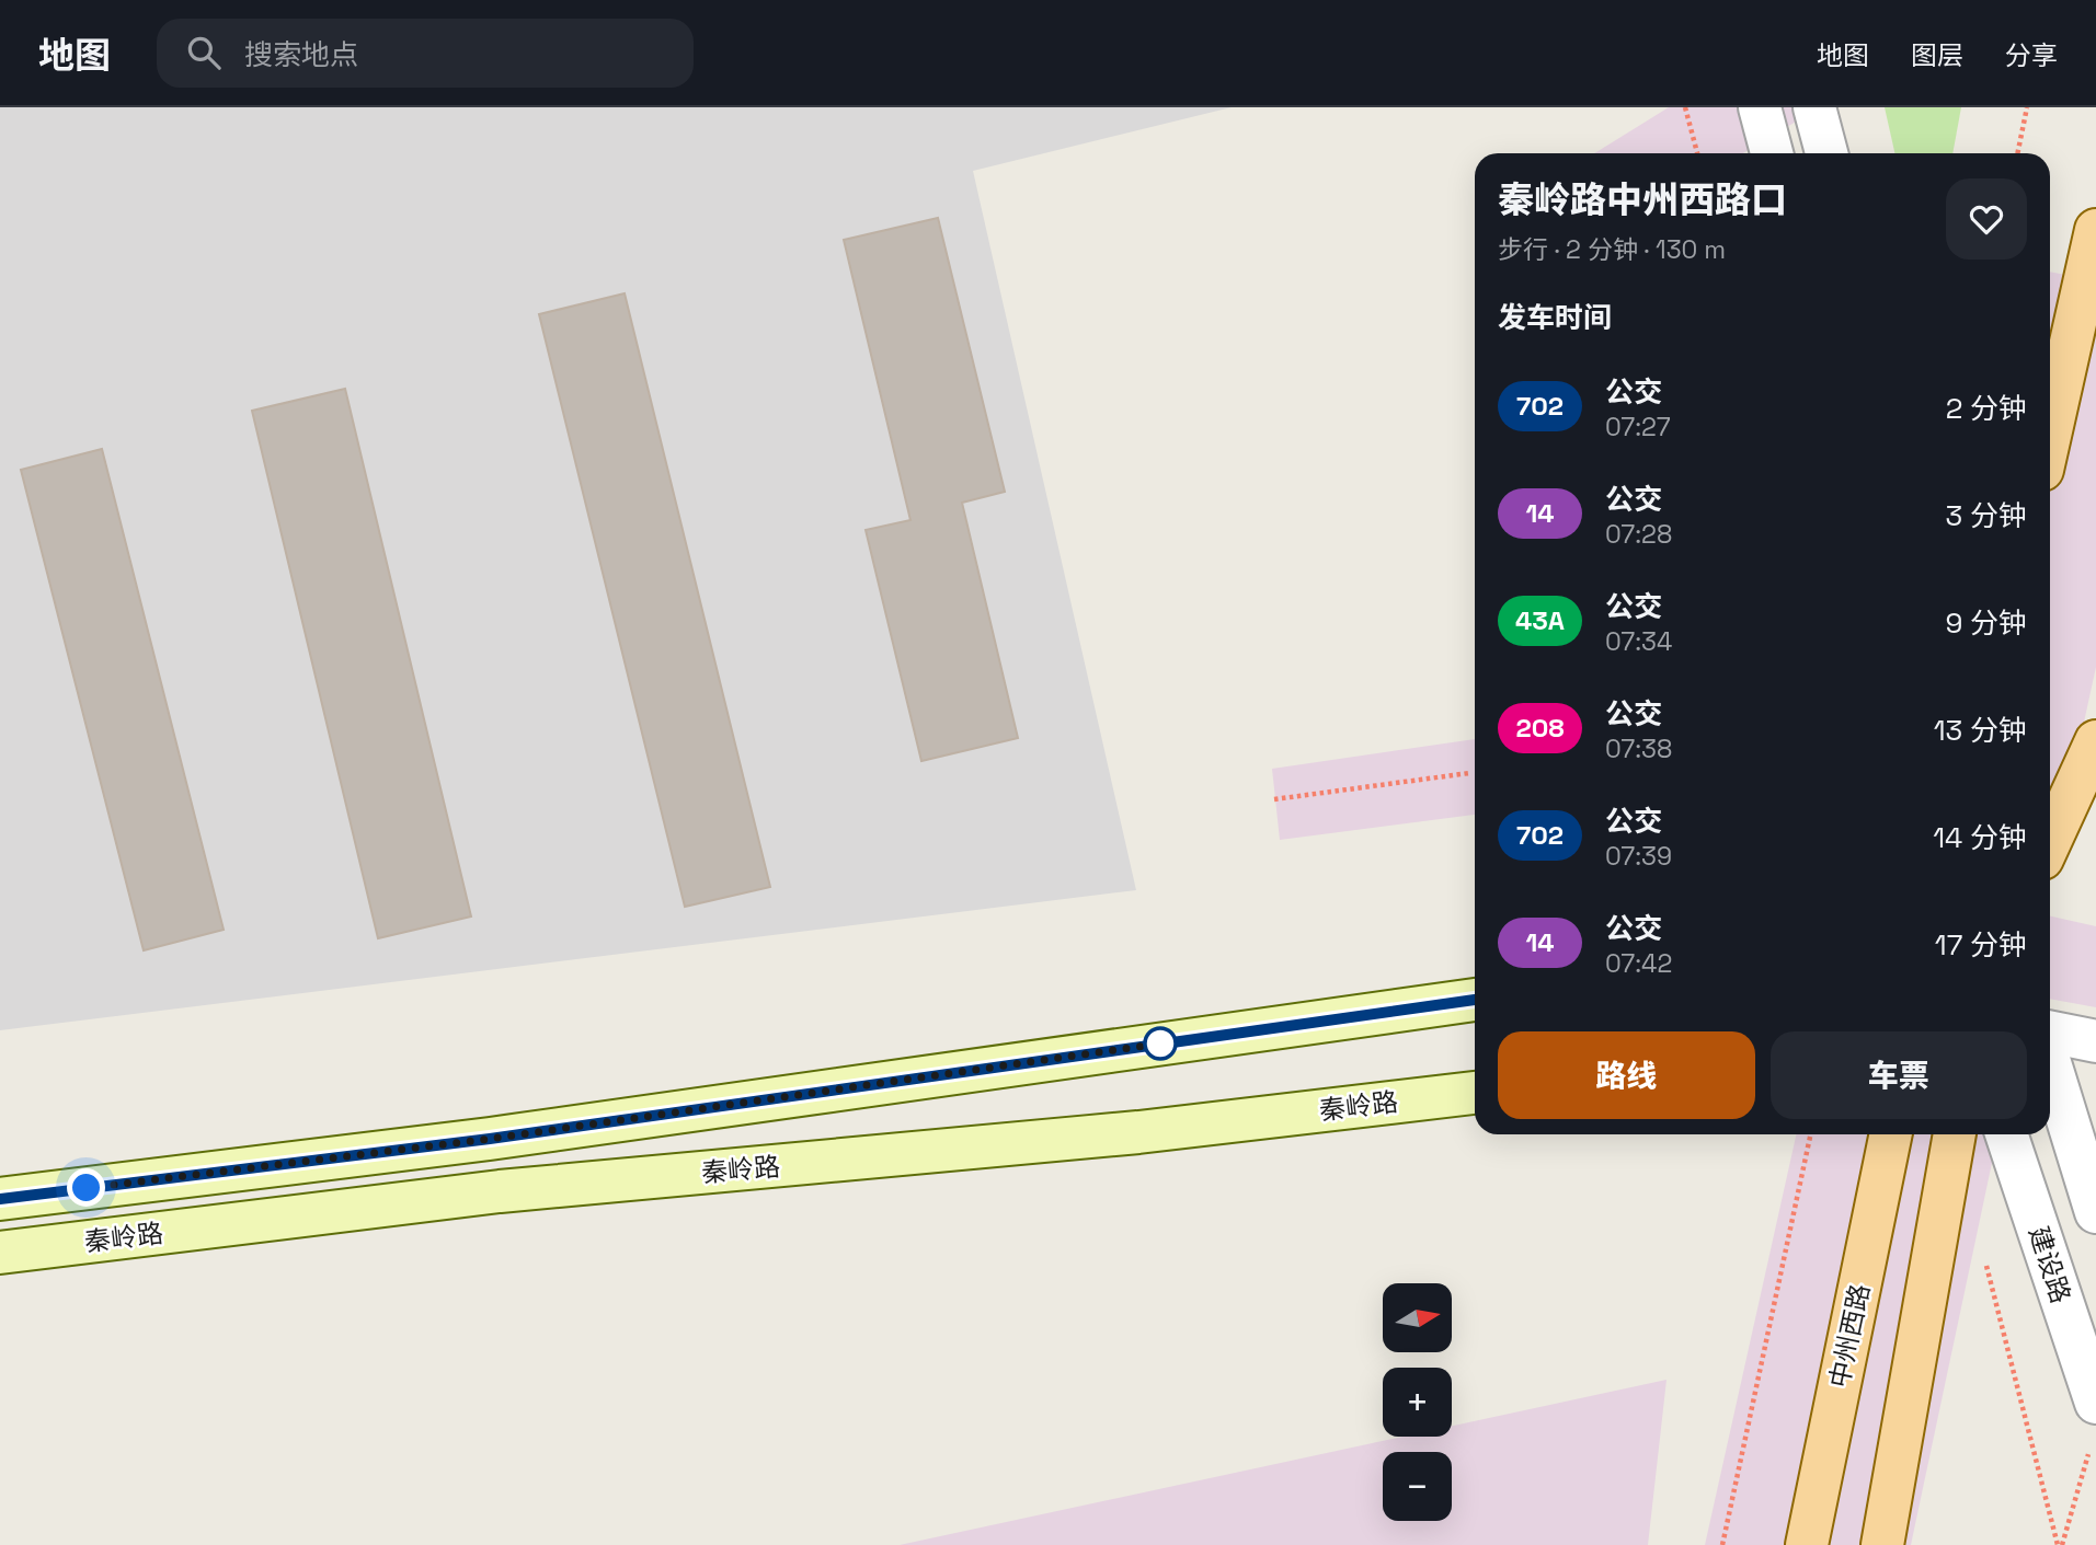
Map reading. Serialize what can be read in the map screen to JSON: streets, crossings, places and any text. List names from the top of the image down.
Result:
{
  "streets": {
    "main road": ["秦岭路", "中州西路"],
    "street": ["建设路"]
  },
  "lines": ["bus line 702"],
  "north": "right",
  "page": {
    "header": "地图",
    "search": "搜索地点",
    "nav": ["地图", "图层", "分享"],
    "heading": [
      ["秦岭路中州西路口", "步行 · 2 分钟 · 130 m"],
      "发车时间"
    ],
    "list": [
      {
        "mark": "702",
        "name": "公交",
        "note": "07:27",
        "value": "2 分钟"
      },
      {
        "mark": "14",
        "name": "公交",
        "note": "07:28",
        "value": "3 分钟"
      },
      {
        "mark": "43A",
        "name": "公交",
        "note": "07:34",
        "value": "9 分钟"
      },
      {
        "mark": "208",
        "name": "公交",
        "note": "07:38",
        "value": "13 分钟"
      },
      {
        "mark": "702",
        "name": "公交",
        "note": "07:39",
        "value": "14 分钟"
      },
      {
        "mark": "14",
        "name": "公交",
        "note": "07:42",
        "value": "17 分钟"
      }
    ],
    "buttons": ["路线", "车票"],
    "map_buttons": ["+", "−"]
  }
}
